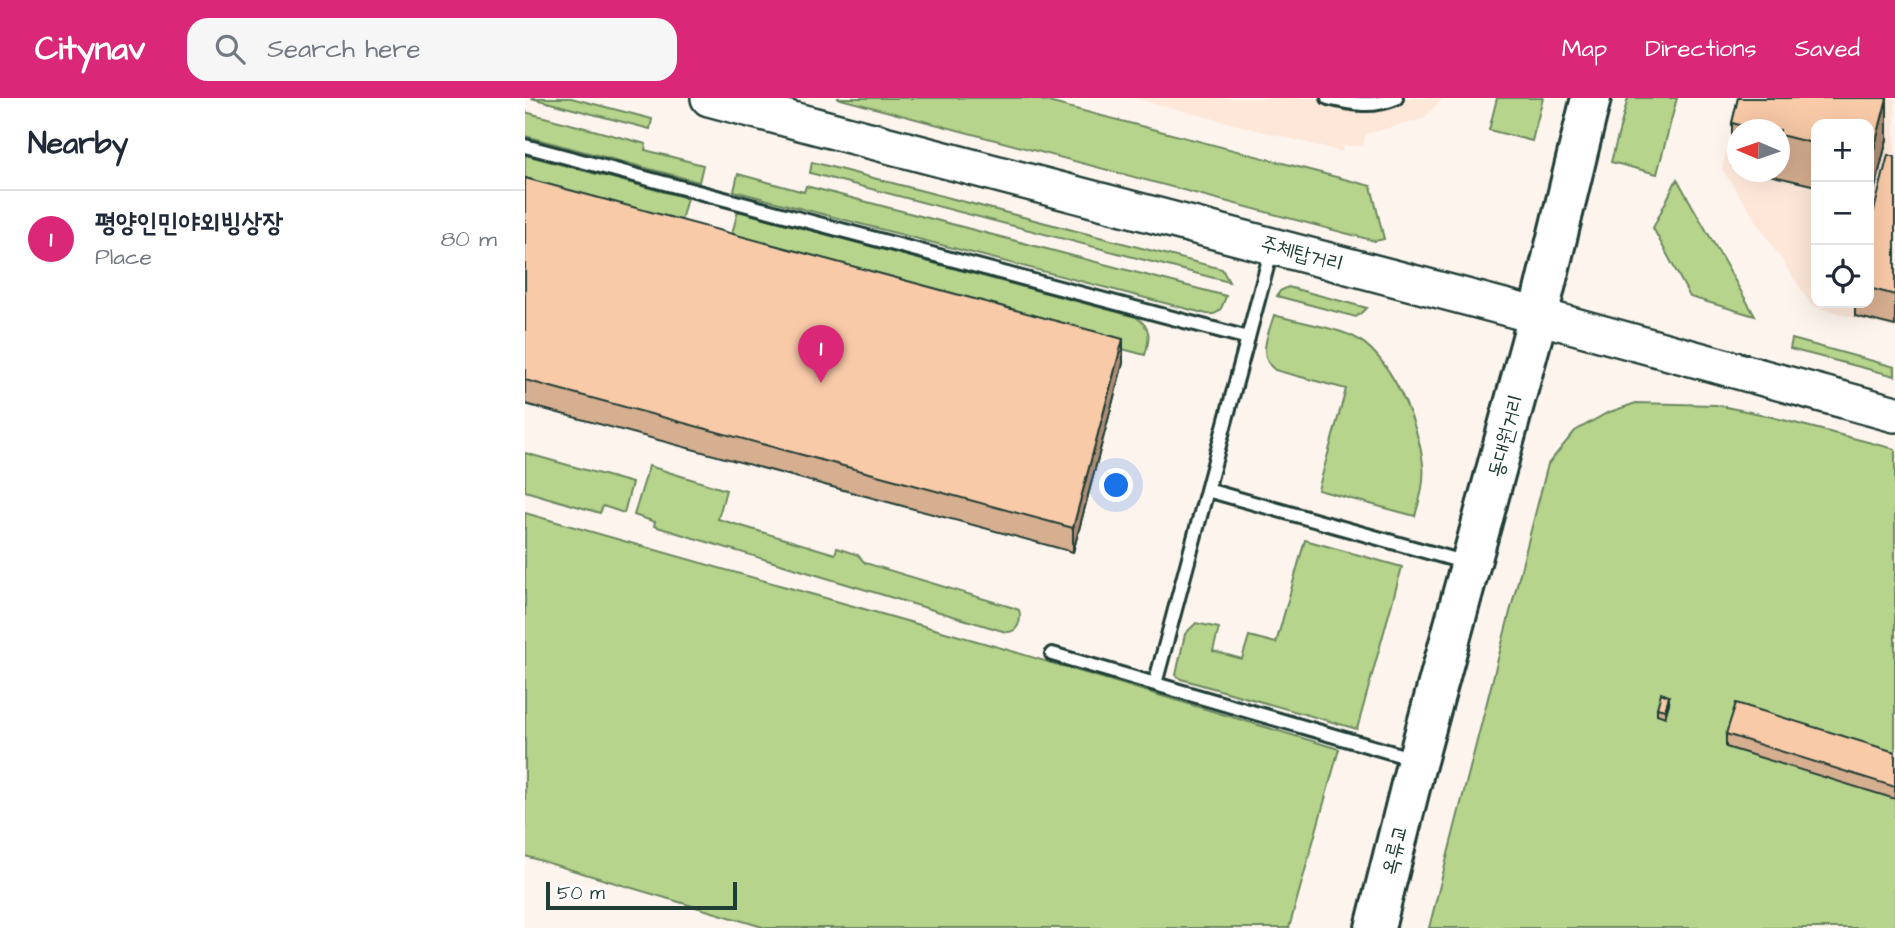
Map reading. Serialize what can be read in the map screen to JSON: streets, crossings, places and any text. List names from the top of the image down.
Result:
{
  "streets": {
    "main road": ["주체탑거리", "동대원거리", "옥류교"]
  },
  "crossings": [
    ["주체탑거리", "동대원거리"],
    ["동대원거리", "옥류교"]
  ],
  "scale_bar": "50 m",
  "north": "left",
  "page": {
    "header": "Citynav",
    "search": "Search here",
    "nav": ["Map", "Directions", "Saved"],
    "heading": "Nearby",
    "map_buttons": ["+", "−"],
    "list": [
      {
        "mark": "1",
        "name": "평양인민야외빙상장",
        "note": "Place",
        "value": "80 m"
      }
    ],
    "pins": "1",
    "scale": "50 m"
  }
}
